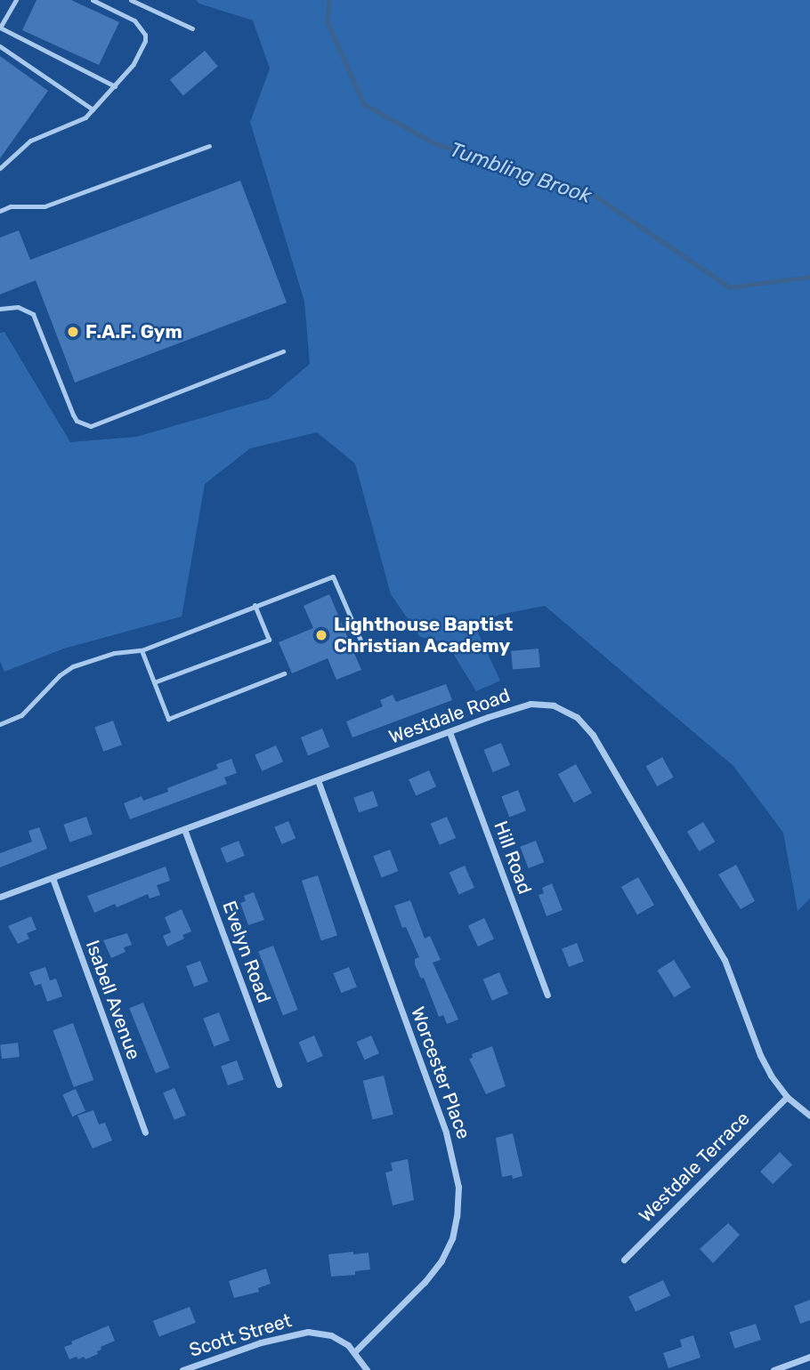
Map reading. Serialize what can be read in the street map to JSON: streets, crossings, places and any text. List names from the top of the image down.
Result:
{
  "streets": {
    "street": [
      "Westdale Road",
      "Hill Road",
      "Evelyn Road",
      "Isabell Avenue",
      "Worcester Place",
      "Westdale Terrace",
      "Scott Street"
    ]
  },
  "crossings": [
    ["Westdale Road", "Hill Road"],
    ["Westdale Road", "Evelyn Road"],
    ["Westdale Road", "Isabell Avenue"],
    ["Westdale Road", "Worcester Place"],
    ["Westdale Road", "Westdale Terrace"],
    ["Worcester Place", "Scott Street"]
  ],
  "water": ["Tumbling Brook"],
  "places": ["F.A.F. Gym", "Lighthouse Baptist Christian Academy"]
}
